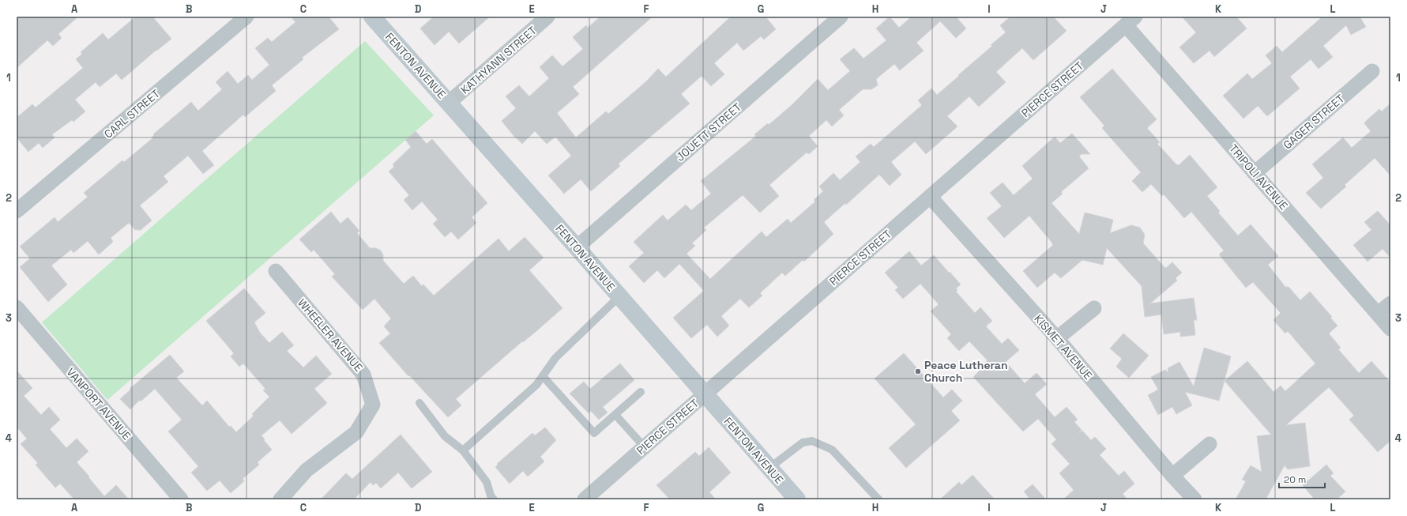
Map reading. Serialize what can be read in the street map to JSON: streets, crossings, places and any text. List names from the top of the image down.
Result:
{
  "streets": {
    "street": [
      "KATHYANN STREET",
      "FENTON AVENUE",
      "PIERCE STREET",
      "CARL STREET",
      "GAGER STREET",
      "JOUETT STREET",
      "TRIPOLI AVENUE",
      "WHEELER AVENUE",
      "KISMET AVENUE",
      "VANPORT AVENUE"
    ]
  },
  "crossings": [
    ["KATHYANN STREET", "FENTON AVENUE"],
    ["FENTON AVENUE", "PIERCE STREET"],
    ["FENTON AVENUE", "JOUETT STREET"],
    ["PIERCE STREET", "TRIPOLI AVENUE"],
    ["PIERCE STREET", "KISMET AVENUE"],
    ["GAGER STREET", "TRIPOLI AVENUE"]
  ],
  "places": ["Peace Lutheran Church"],
  "scale_bar": "20 m",
  "grid": {
    "columns": [
      "A",
      "B",
      "C",
      "D",
      "E",
      "F",
      "G",
      "H",
      "I",
      "J",
      "K",
      "L"
    ],
    "rows": [
      "1",
      "2",
      "3",
      "4"
    ]
  }
}
